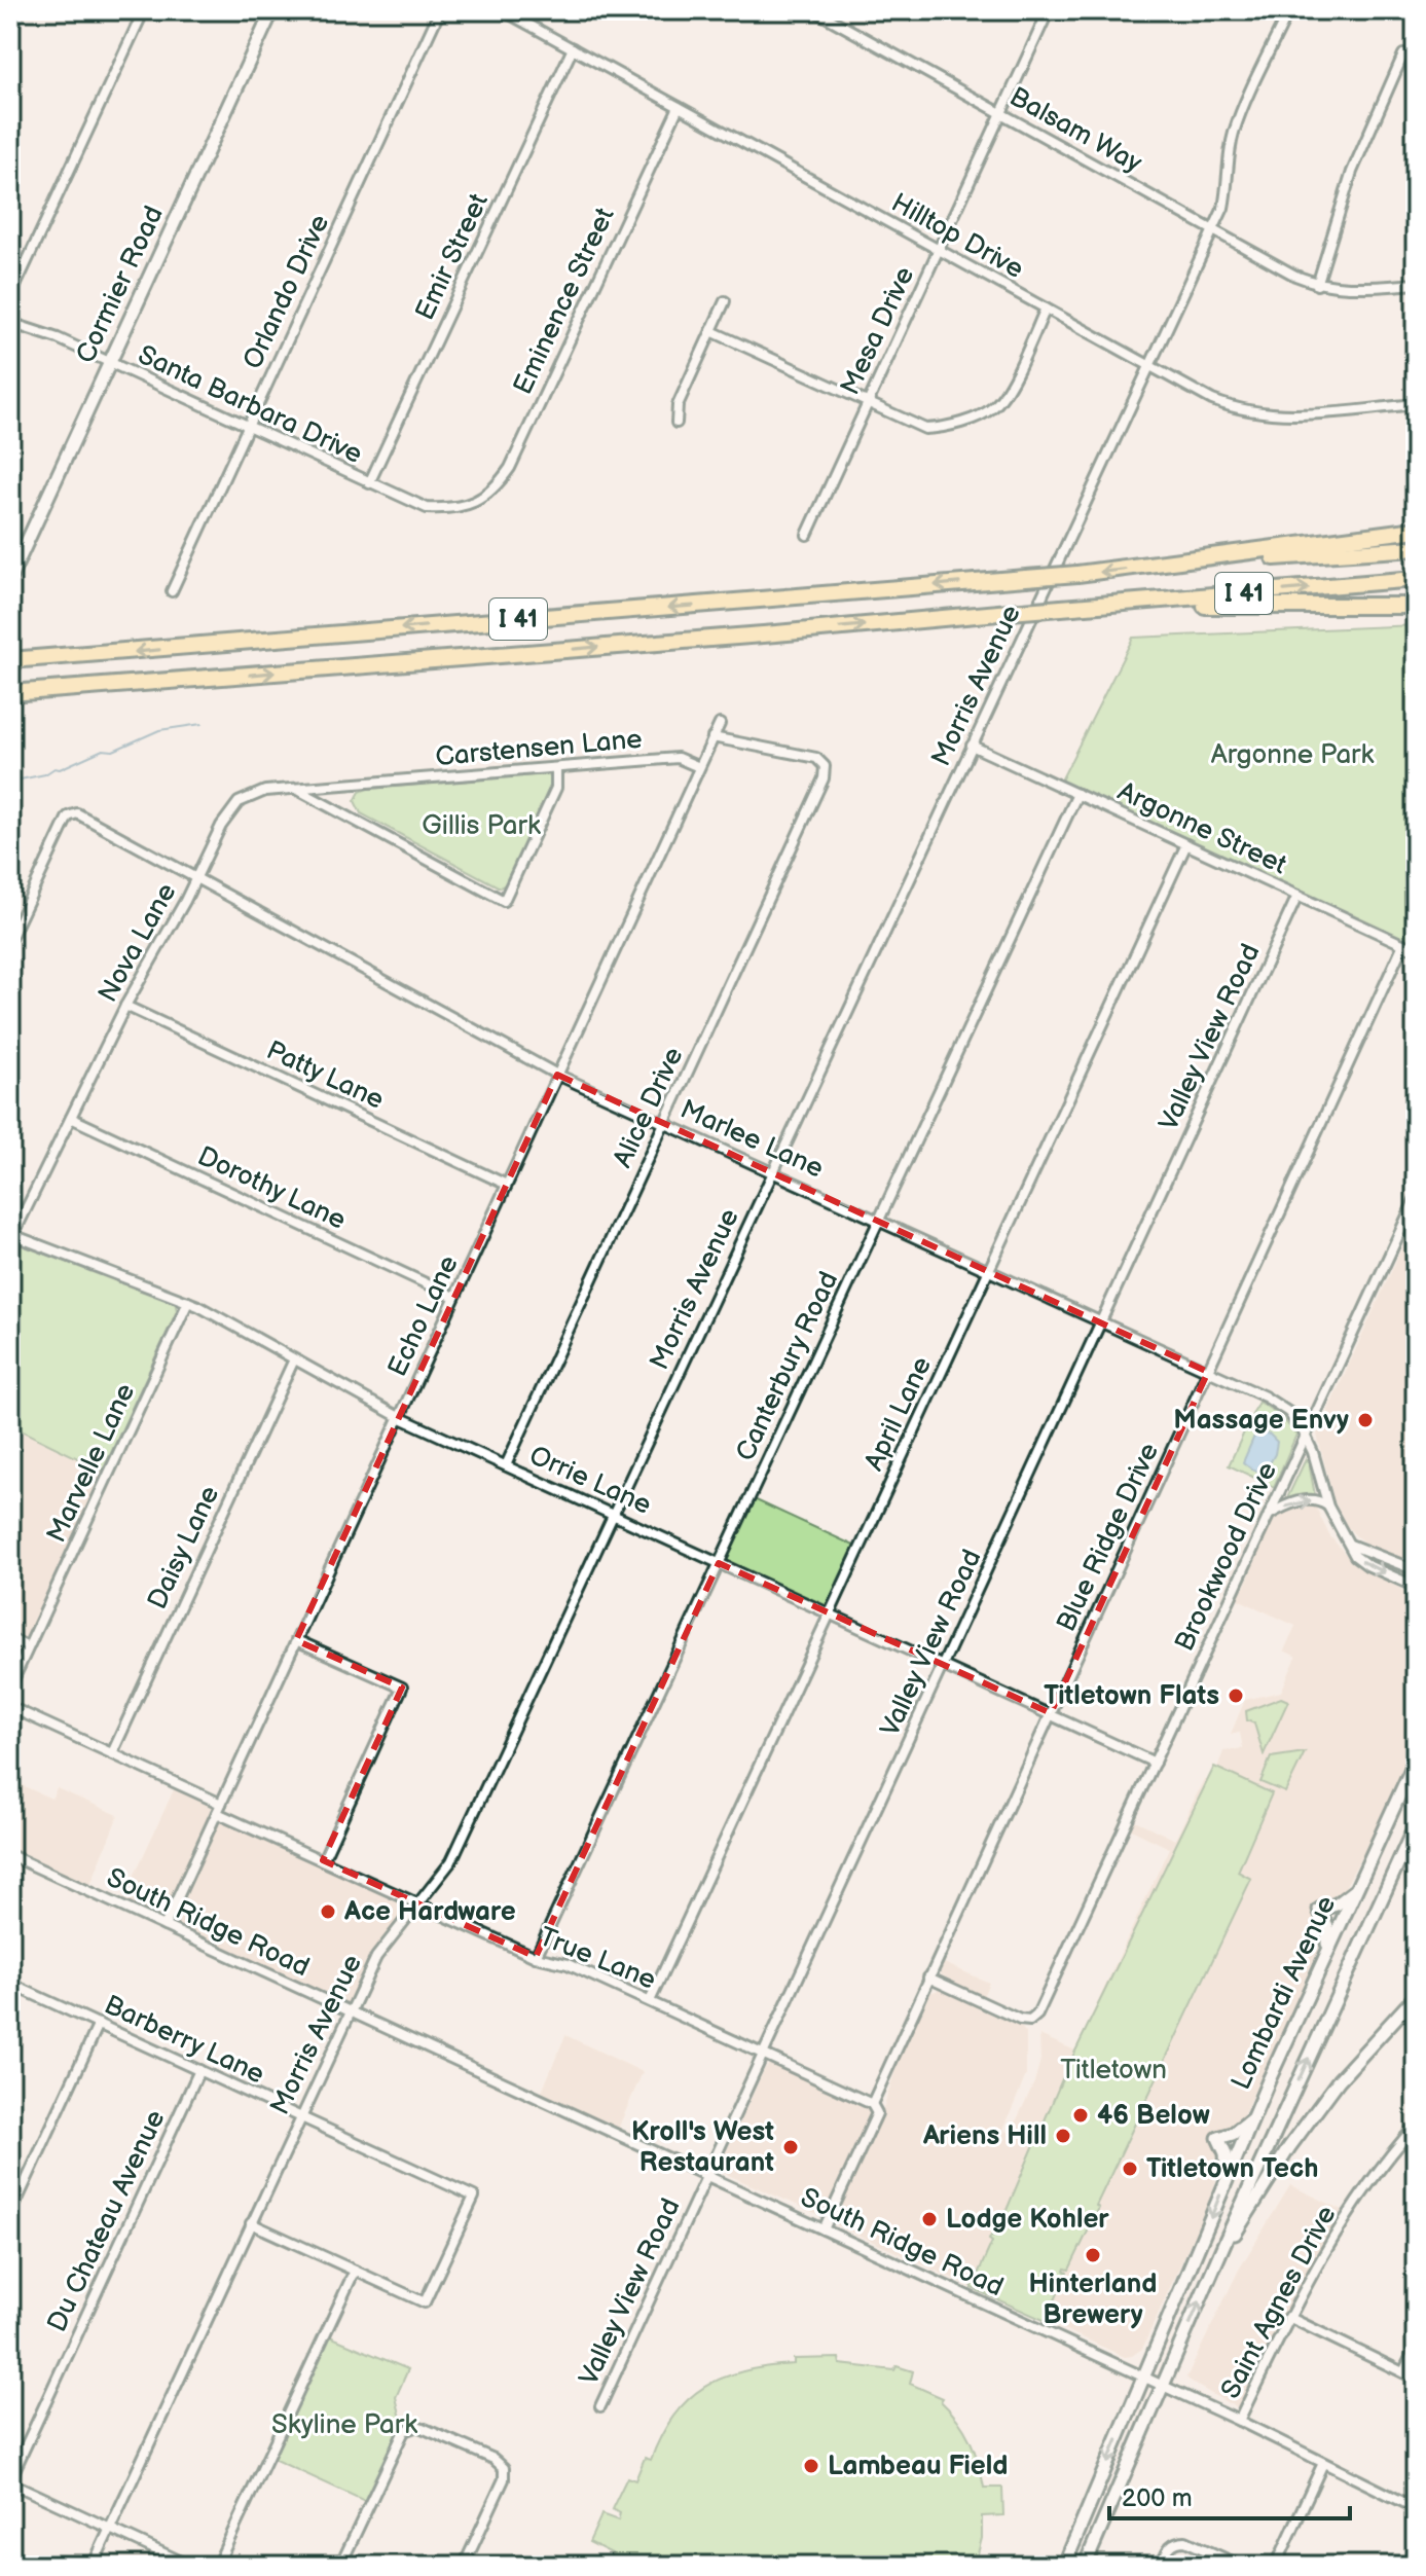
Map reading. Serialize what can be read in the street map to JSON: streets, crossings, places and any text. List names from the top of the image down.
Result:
{
  "streets": {
    "highway": ["I 41"],
    "main road": ["Cormier Road", "Lombardi Avenue"],
    "street": [
      "Balsam Way",
      "Hilltop Drive",
      "Emir Street",
      "Orlando Drive",
      "Eminence Street",
      "Mesa Drive",
      "Santa Barbara Drive",
      "Morris Avenue",
      "Carstensen Lane",
      "Argonne Street",
      "Nova Lane",
      "Valley View Road",
      "Patty Lane",
      "Alice Drive",
      "Marlee Lane",
      "Dorothy Lane",
      "Echo Lane",
      "Canterbury Road",
      "April Lane",
      "Marvelle Lane",
      "Orrie Lane",
      "Blue Ridge Drive",
      "Daisy Lane",
      "Brookwood Drive",
      "South Ridge Road",
      "True Lane",
      "Barberry Lane",
      "Du Chateau Avenue",
      "Saint Agnes Drive"
    ]
  },
  "crossings": [
    ["Balsam Way", "Mesa Drive"],
    ["Balsam Way", "Morris Avenue"],
    ["Hilltop Drive", "Emir Street"],
    ["Hilltop Drive", "Eminence Street"],
    ["Hilltop Drive", "Mesa Drive"],
    ["Hilltop Drive", "Morris Avenue"],
    ["Emir Street", "Santa Barbara Drive"],
    ["Cormier Road", "Santa Barbara Drive"],
    ["Orlando Drive", "Santa Barbara Drive"],
    ["Eminence Street", "Santa Barbara Drive"],
    ["Morris Avenue", "Argonne Street"],
    ["Morris Avenue", "Marlee Lane"],
    ["Morris Avenue", "Orrie Lane"],
    ["Morris Avenue", "South Ridge Road"],
    ["Morris Avenue", "True Lane"],
    ["Morris Avenue", "Barberry Lane"],
    ["Carstensen Lane", "Nova Lane"],
    ["Carstensen Lane", "Echo Lane"],
    ["Argonne Street", "Valley View Road"],
    ["Argonne Street", "Canterbury Road"],
    ["Argonne Street", "April Lane"],
    ["Argonne Street", "Blue Ridge Drive"],
    ["Nova Lane", "Patty Lane"],
    ["Nova Lane", "Marlee Lane"],
    ["Nova Lane", "Dorothy Lane"],
    ["Nova Lane", "Orrie Lane"],
    ["Valley View Road", "Marlee Lane"],
    ["Valley View Road", "Orrie Lane"],
    ["Valley View Road", "South Ridge Road"],
    ["Valley View Road", "True Lane"],
    ["Patty Lane", "Echo Lane"],
    ["Alice Drive", "Marlee Lane"],
    ["Alice Drive", "Echo Lane"],
    ["Alice Drive", "Orrie Lane"],
    ["Marlee Lane", "Echo Lane"],
    ["Marlee Lane", "Canterbury Road"],
    ["Marlee Lane", "April Lane"],
    ["Marlee Lane", "Blue Ridge Drive"],
    ["Marlee Lane", "Brookwood Drive"],
    ["Dorothy Lane", "Echo Lane"],
    ["Echo Lane", "Orrie Lane"],
    ["Echo Lane", "South Ridge Road"],
    ["Echo Lane", "True Lane"],
    ["Canterbury Road", "Orrie Lane"],
    ["Canterbury Road", "True Lane"],
    ["April Lane", "Orrie Lane"],
    ["April Lane", "True Lane"],
    ["Marvelle Lane", "Orrie Lane"],
    ["Orrie Lane", "Blue Ridge Drive"],
    ["Orrie Lane", "Daisy Lane"],
    ["Orrie Lane", "Brookwood Drive"],
    ["Blue Ridge Drive", "Brookwood Drive"],
    ["Blue Ridge Drive", "South Ridge Road"],
    ["Blue Ridge Drive", "True Lane"],
    ["Daisy Lane", "True Lane"],
    ["South Ridge Road", "Lombardi Avenue"],
    ["South Ridge Road", "Saint Agnes Drive"],
    ["Barberry Lane", "Du Chateau Avenue"]
  ],
  "parks": [
    "Argonne Park",
    "Gillis Park",
    "Titletown",
    "Skyline Park"
  ],
  "places": [
    "Massage Envy",
    "Titletown Flats",
    "Ace Hardware",
    "46 Below",
    "Ariens Hill",
    "Kroll's West Restaurant",
    "Titletown Tech",
    "Lodge Kohler",
    "Hinterland Brewery",
    "Lambeau Field"
  ],
  "scale_bar": "200 m"
}
